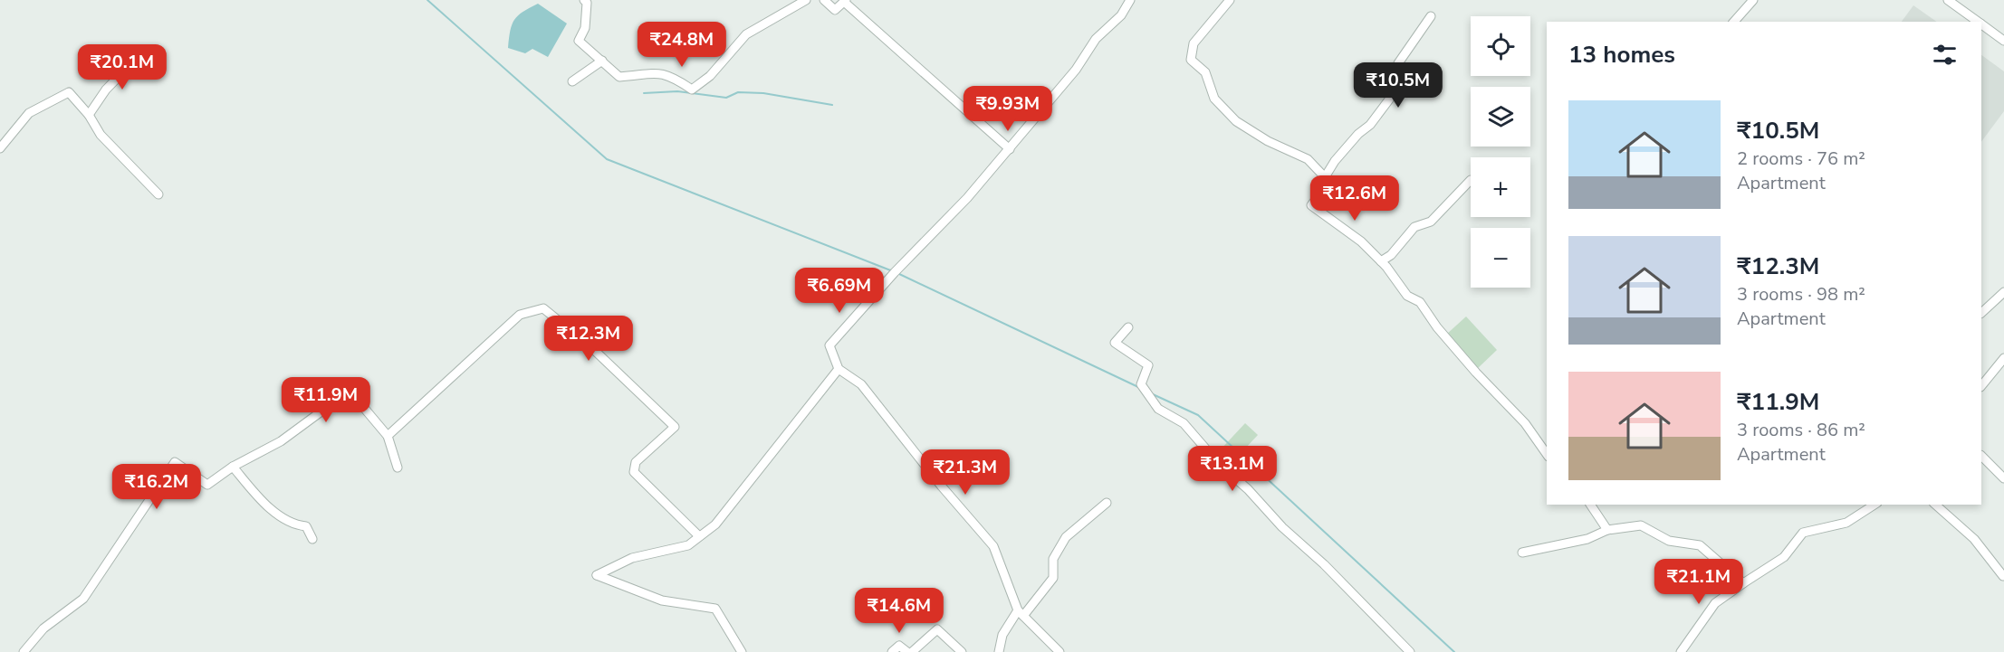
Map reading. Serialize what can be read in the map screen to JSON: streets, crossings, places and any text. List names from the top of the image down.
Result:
{
  "page": {
    "map_buttons": ["+", "−"],
    "price": [
      "₹24.8M",
      "₹20.1M",
      "₹10.5M",
      "₹9.93M",
      "₹12.6M",
      "₹6.69M",
      "₹12.3M",
      "₹11.9M",
      "₹13.1M",
      "₹21.3M",
      "₹16.2M",
      "₹21.1M",
      "₹14.6M"
    ],
    "heading": "13 homes",
    "list": [
      {
        "name": "₹10.5M",
        "note": "2 rooms · 76 m² · Apartment"
      },
      {
        "name": "₹12.3M",
        "note": "3 rooms · 98 m² · Apartment"
      },
      {
        "name": "₹11.9M",
        "note": "3 rooms · 86 m² · Apartment"
      }
    ]
  }
}
